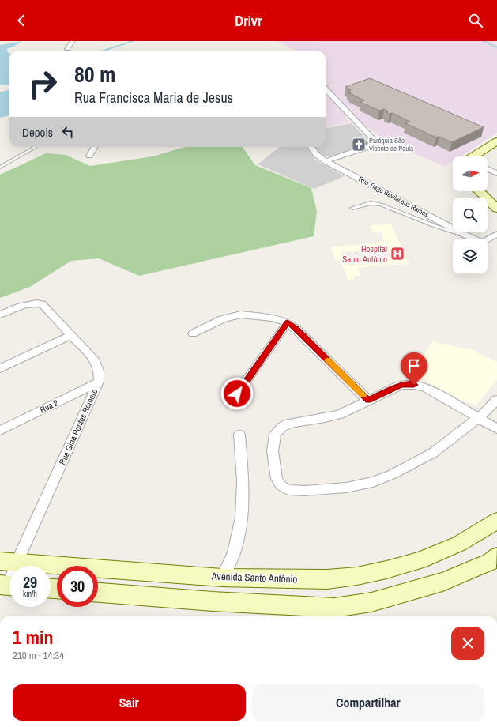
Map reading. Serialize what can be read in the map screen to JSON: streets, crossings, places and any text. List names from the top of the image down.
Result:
{
  "streets": {
    "main road": ["Avenida Santo Antônio"],
    "street": ["Rua Tiago Bevilacqua Ramos", "Rua 2", "Rua Gina Pontes Romero"]
  },
  "crossings": [
    ["Rua 2", "Rua Gina Pontes Romero"],
    ["Rua Gina Pontes Romero", "Avenida Santo Antônio"]
  ],
  "places": {
    "church": ["Paróquia São Vicente de Paula"],
    "hospital": ["Hospital Santo Antônio"]
  },
  "north": "right",
  "page": {
    "header": "Drivr",
    "turn": ["80 m", "Rua Francisca Maria de Jesus"],
    "then": "Depois",
    "speed": "29 km/h",
    "limit": "30",
    "heading": ["1 min", "210 m · 14:34"],
    "buttons": ["Sair", "Compartilhar"]
  }
}
